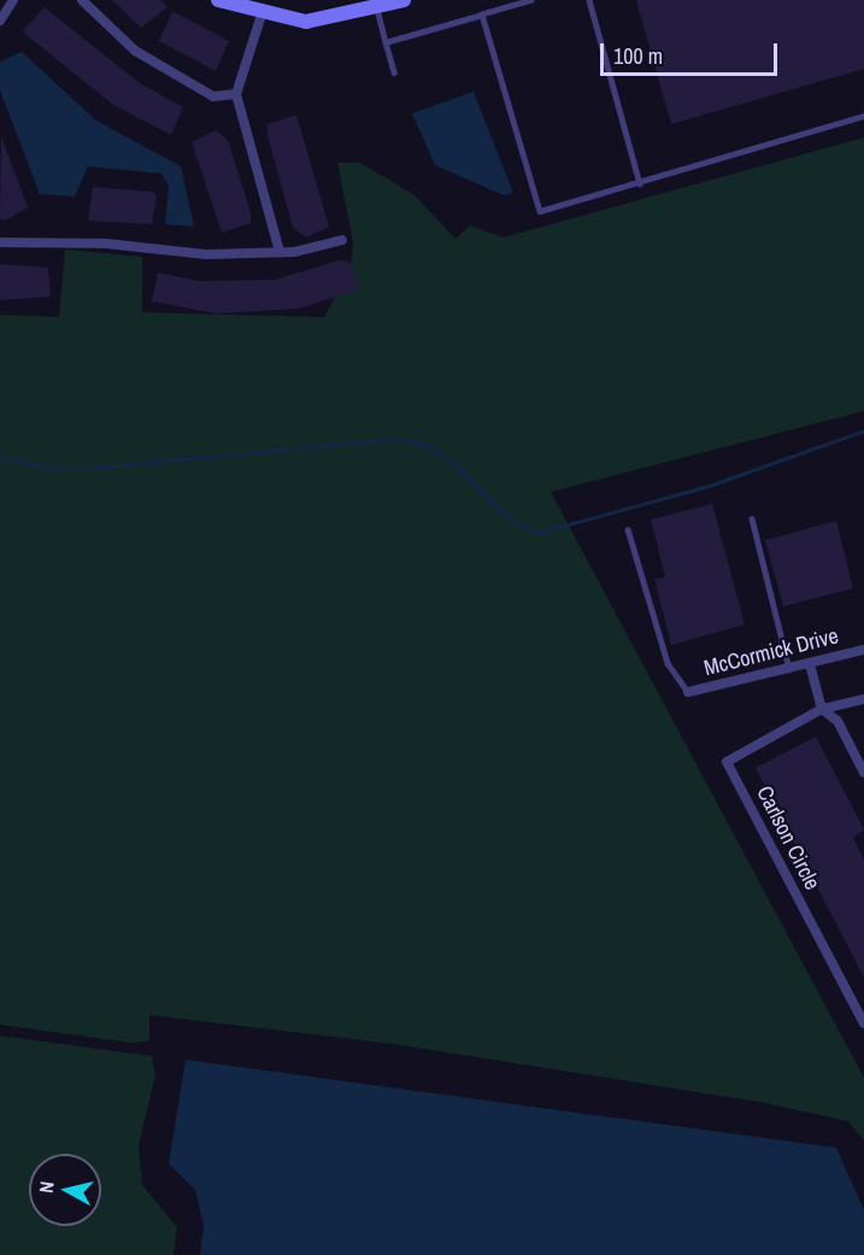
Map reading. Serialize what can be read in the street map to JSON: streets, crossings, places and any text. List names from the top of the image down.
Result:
{
  "streets": {
    "street": ["McCormick Drive", "Carlson Circle"]
  },
  "scale_bar": "100 m",
  "north": "left"
}
